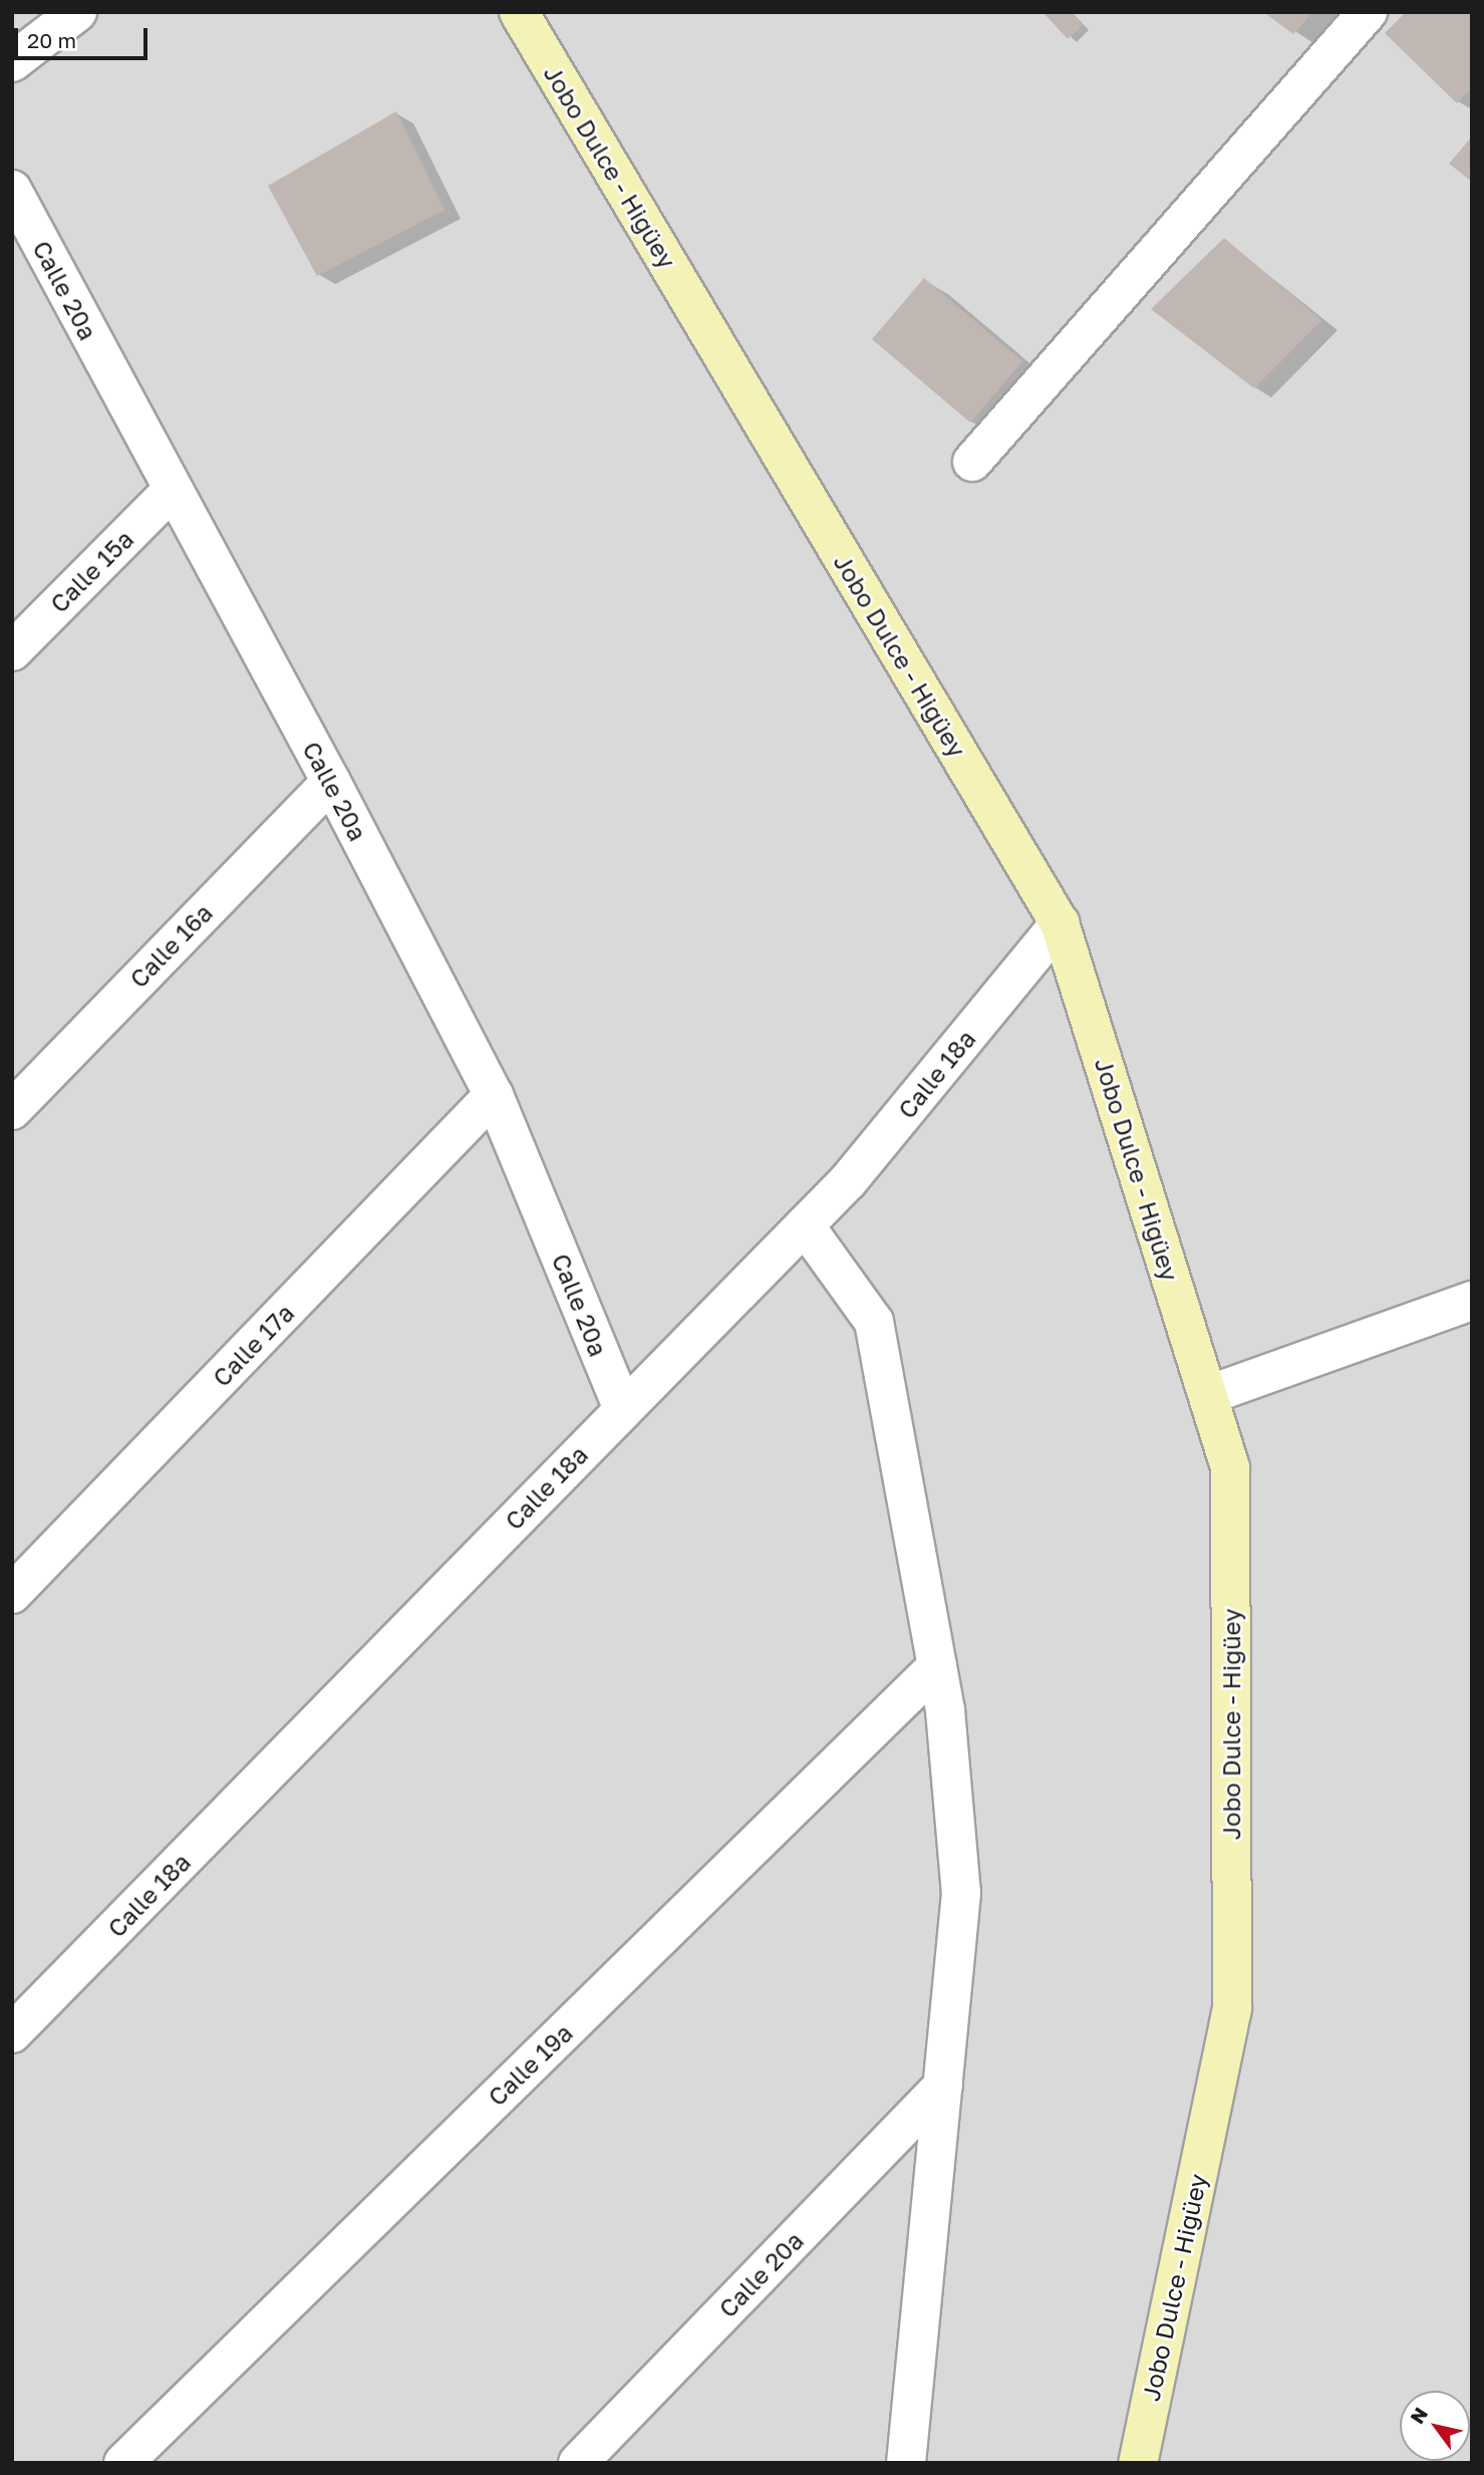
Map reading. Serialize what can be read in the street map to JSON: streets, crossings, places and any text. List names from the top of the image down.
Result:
{
  "streets": {
    "street": [
      "Jobo Dulce - Higüey",
      "Calle 20ª",
      "Calle 15ª",
      "Calle 16ª",
      "Calle 18ª",
      "Calle 17ª",
      "Calle 19ª"
    ]
  },
  "crossings": [
    ["Jobo Dulce - Higüey", "Calle 18ª"],
    ["Calle 20ª", "Calle 15ª"],
    ["Calle 20ª", "Calle 16ª"],
    ["Calle 20ª", "Calle 18ª"],
    ["Calle 20ª", "Calle 17ª"]
  ],
  "scale_bar": "20 m",
  "north": "top left"
}
